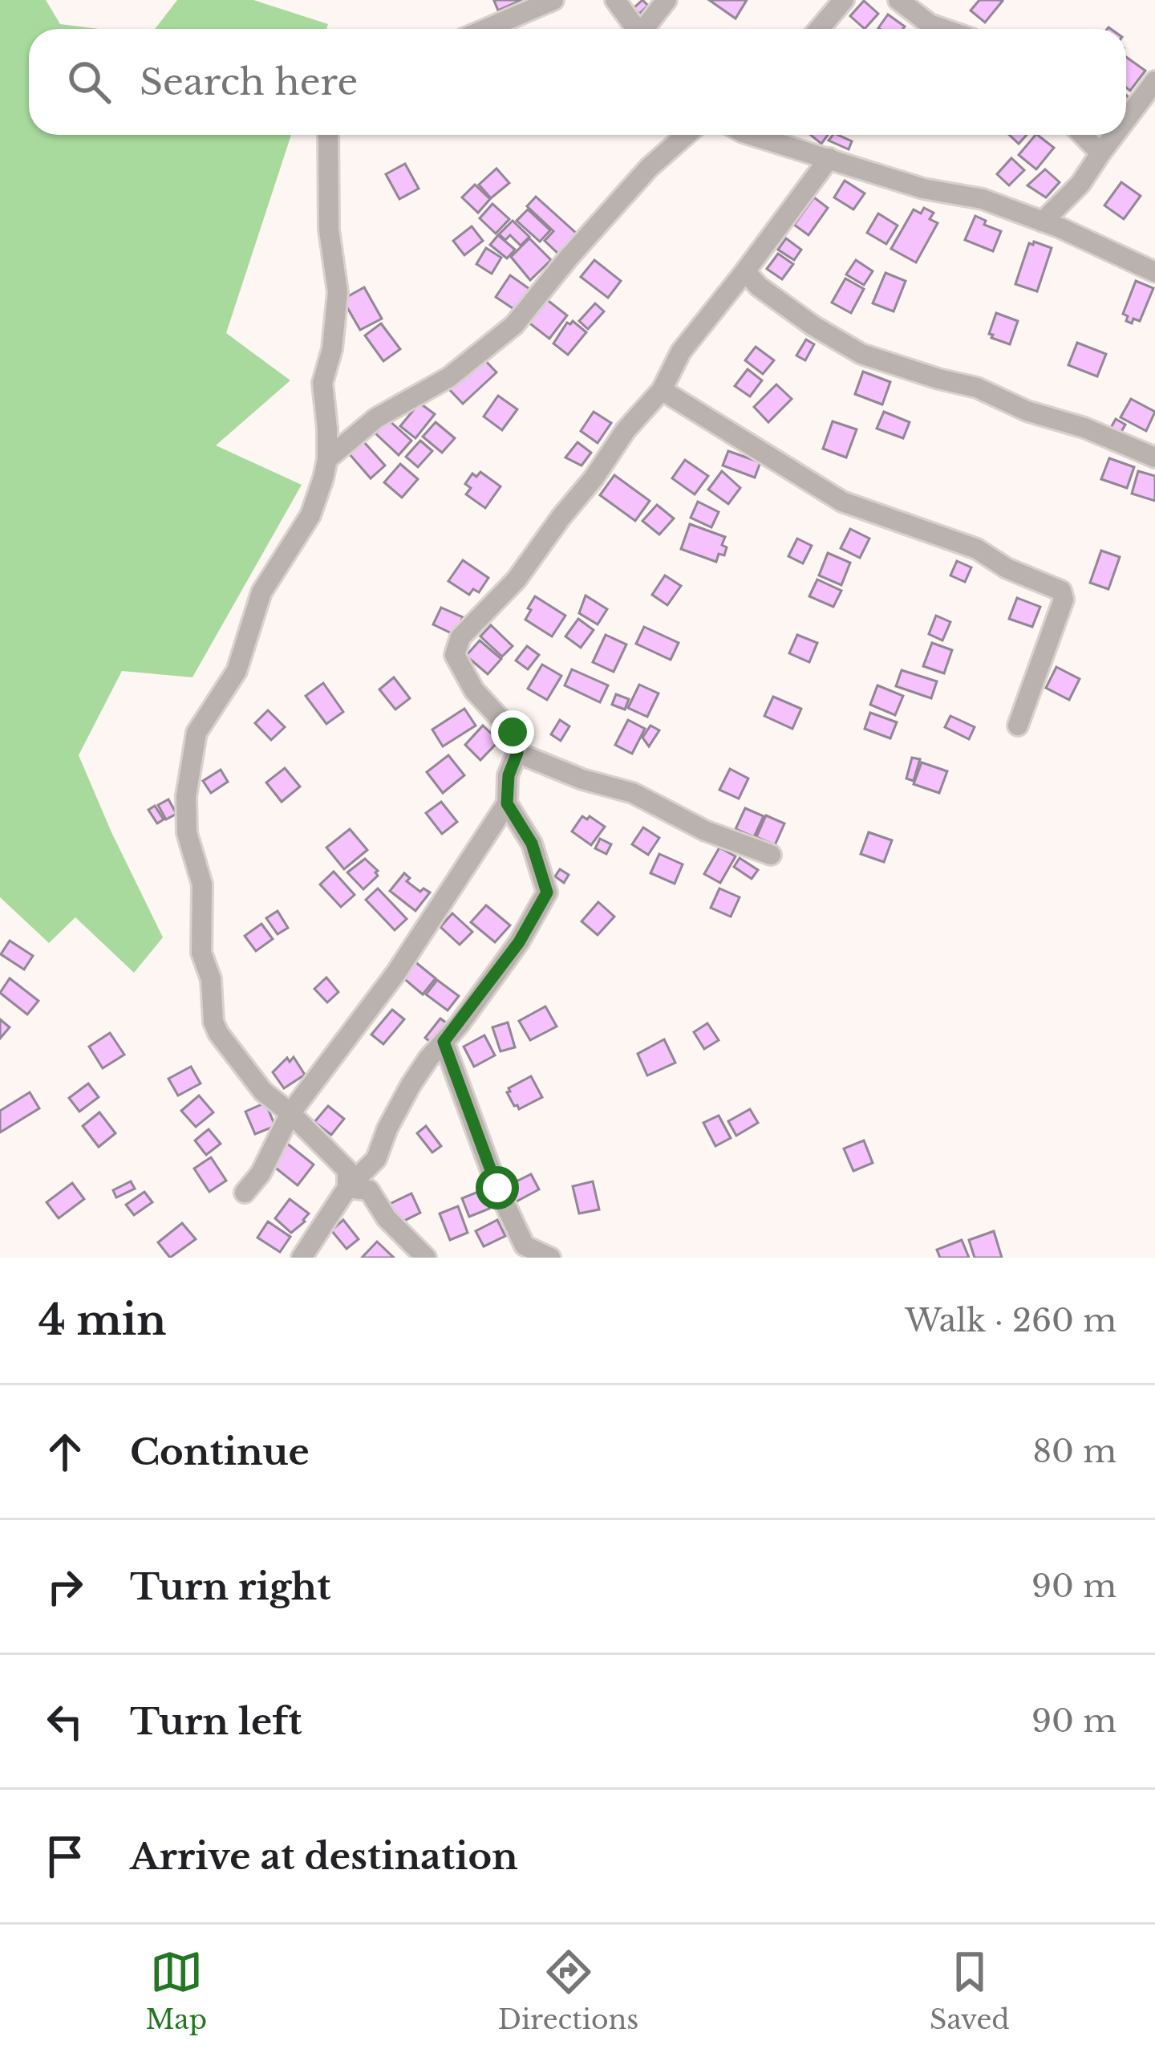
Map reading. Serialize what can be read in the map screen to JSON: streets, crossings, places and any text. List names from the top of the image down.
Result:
{
  "page": {
    "search": "Search here",
    "heading": ["4 min", "Walk · 260 m"],
    "list": [
      ["Continue", "80 m"],
      ["Turn right", "90 m"],
      ["Turn left", "90 m"],
      "Arrive at destination"
    ],
    "nav": ["Map", "Directions", "Saved"]
  }
}
